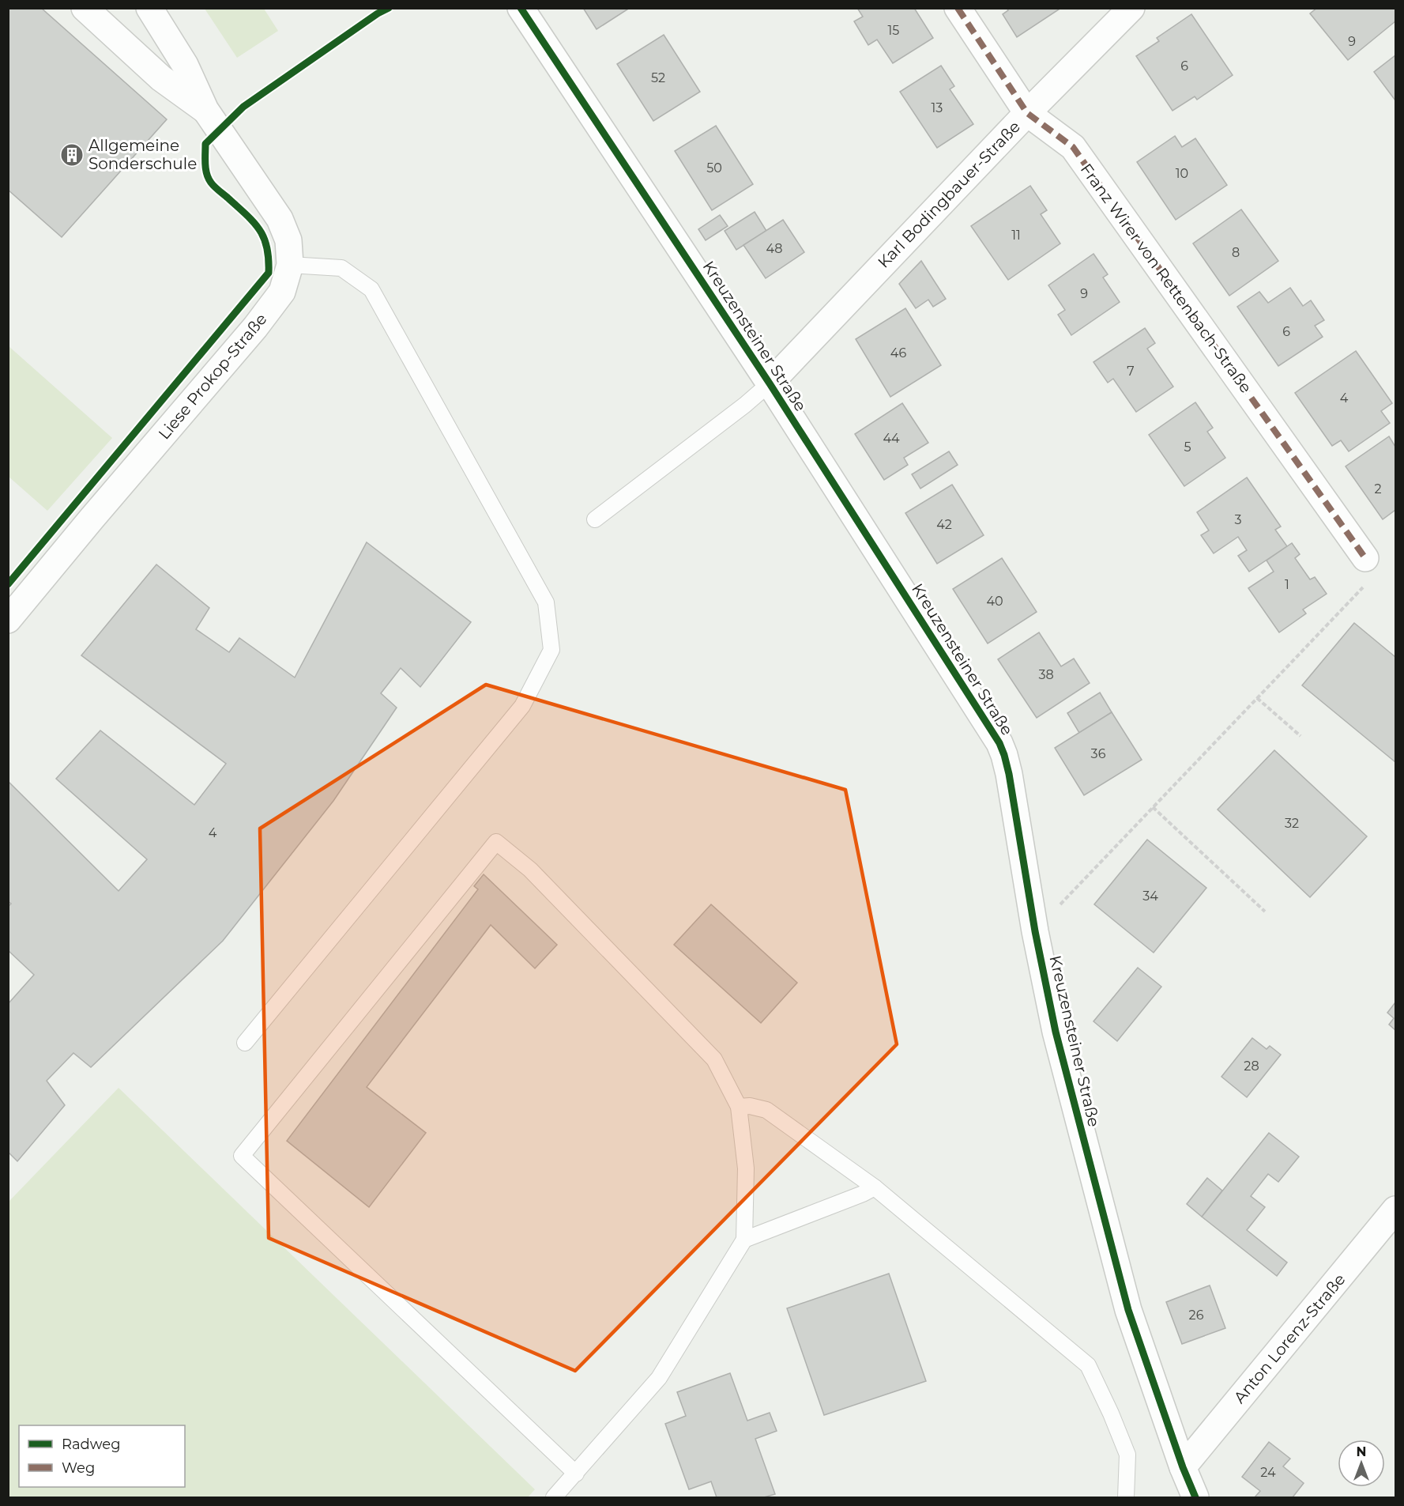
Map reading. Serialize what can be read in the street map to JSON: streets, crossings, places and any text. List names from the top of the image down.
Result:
{
  "streets": {
    "street": [
      "Karl Bodingbauer-Straße",
      "Franz Wirer von Rettenbach-Straße",
      "Kreuzensteiner Straße",
      "Liese Prokop-Straße",
      "Anton Lorenz-Straße"
    ]
  },
  "crossings": [
    ["Karl Bodingbauer-Straße", "Franz Wirer von Rettenbach-Straße"],
    ["Karl Bodingbauer-Straße", "Kreuzensteiner Straße"],
    ["Kreuzensteiner Straße", "Anton Lorenz-Straße"]
  ],
  "places": {
    "building": ["Allgemeine Sonderschule"]
  },
  "house_numbers": [
    "15",
    "9",
    "6",
    "52",
    "13",
    "50",
    "10",
    "11",
    "48",
    "8",
    "9",
    "6",
    "46",
    "7",
    "4",
    "44",
    "5",
    "2",
    "3",
    "42",
    "1",
    "40",
    "38",
    "36",
    "32",
    "4",
    "34",
    "28",
    "26",
    "24"
  ],
  "legend": ["Radweg", "Weg"],
  "north": "top"
}
